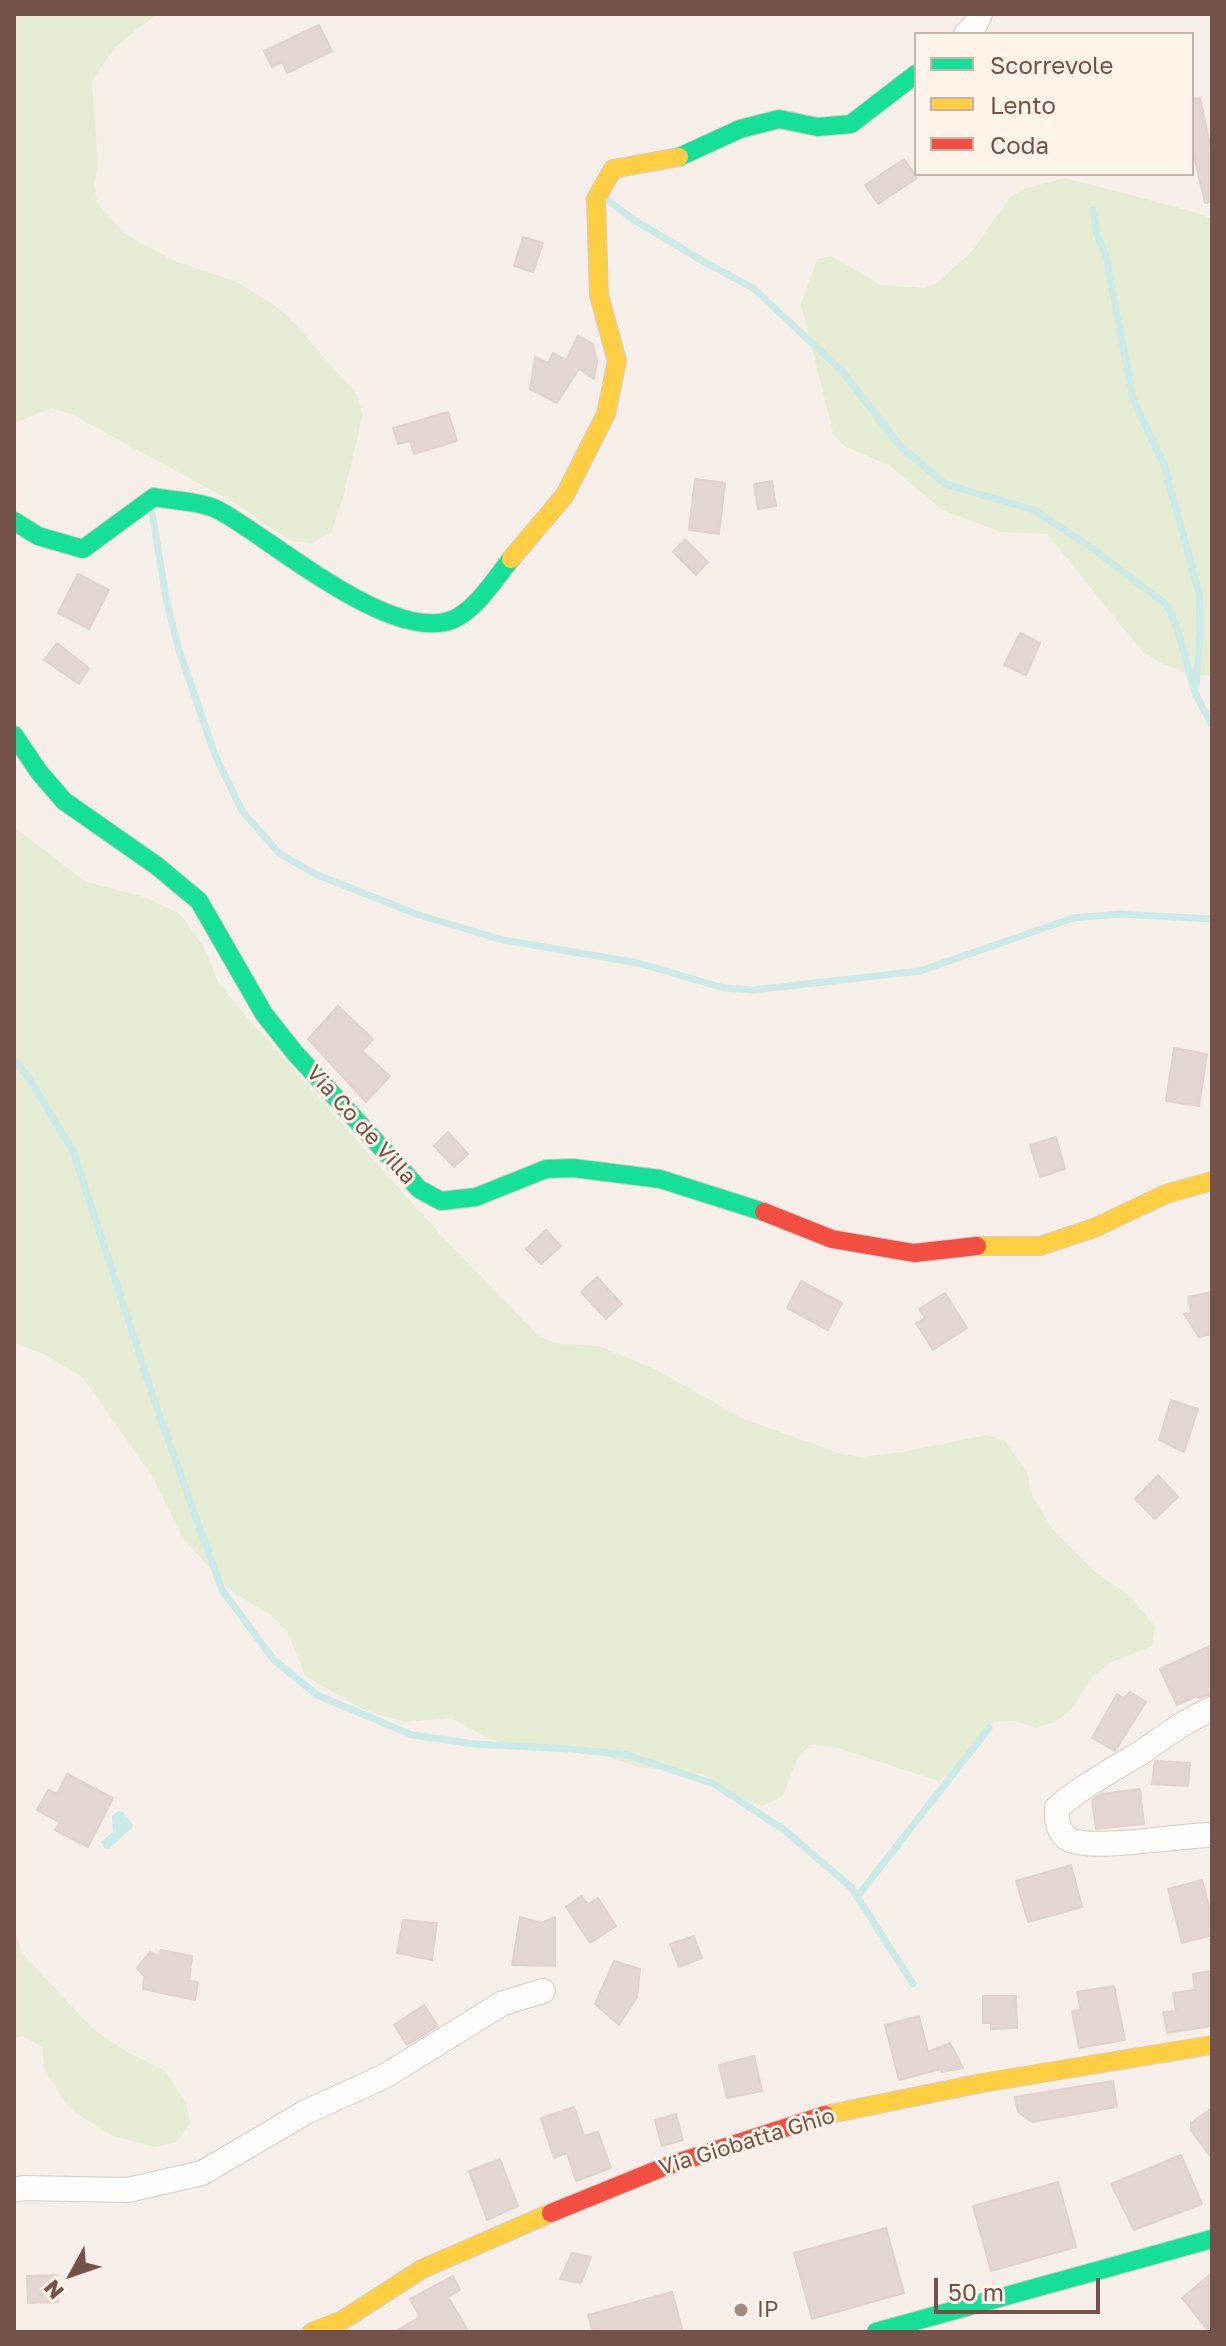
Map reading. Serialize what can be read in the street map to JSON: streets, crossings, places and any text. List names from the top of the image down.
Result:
{
  "streets": {
    "street": ["Via Co de Villa", "Via Giobatta Ghio"]
  },
  "places": ["IP"],
  "legend": ["Scorrevole", "Lento", "Coda"],
  "scale_bar": "50 m",
  "north": "bottom left"
}
